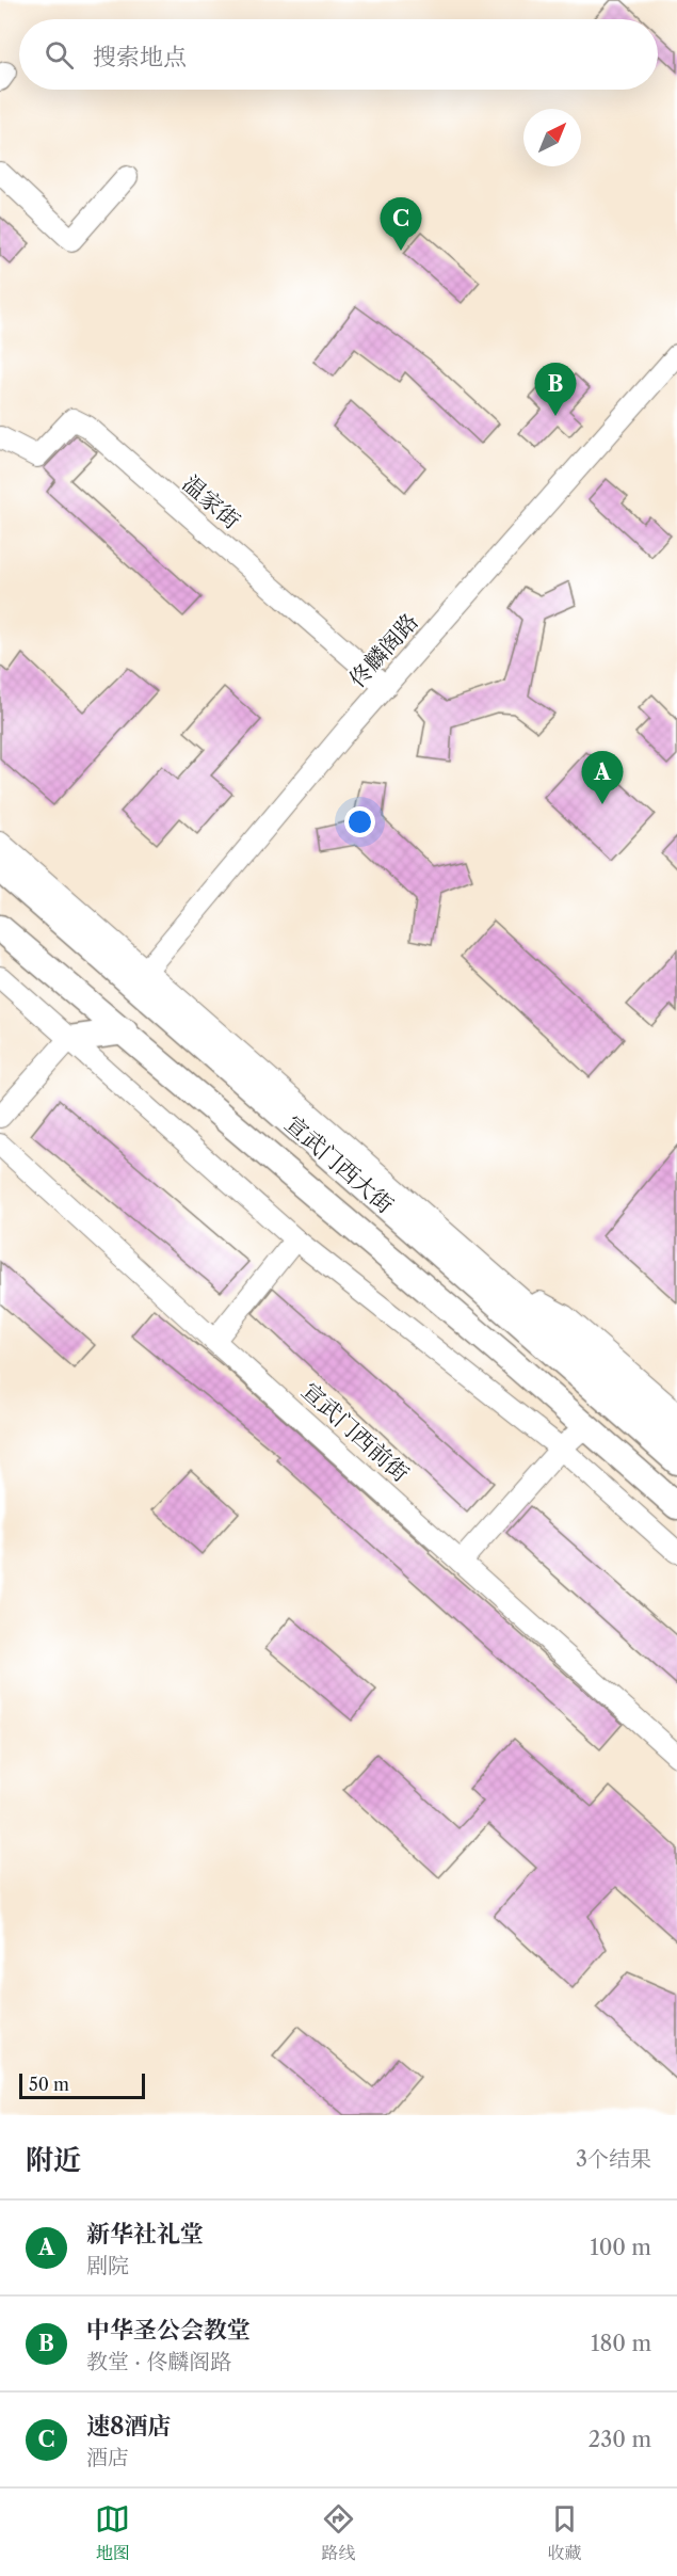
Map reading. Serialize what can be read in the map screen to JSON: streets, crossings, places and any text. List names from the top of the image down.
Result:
{
  "streets": {
    "main road": ["宣武门西大街"],
    "street": ["温家街", "佟麟阁路", "宣武门西前街"]
  },
  "crossings": [
    ["温家街", "佟麟阁路"],
    ["佟麟阁路", "宣武门西大街"]
  ],
  "scale_bar": "50 m",
  "north": "top right",
  "page": {
    "search": "搜索地点",
    "pins": ["C", "B", "A"],
    "scale": "50 m",
    "heading": ["附近", "3个结果"],
    "list": [
      {
        "mark": "A",
        "name": "新华社礼堂",
        "note": "剧院",
        "value": "100 m"
      },
      {
        "mark": "B",
        "name": "中华圣公会教堂",
        "note": "教堂 · 佟麟阁路",
        "value": "180 m"
      },
      {
        "mark": "C",
        "name": "速8酒店",
        "note": "酒店",
        "value": "230 m"
      }
    ],
    "nav": ["地图", "路线", "收藏"]
  }
}
